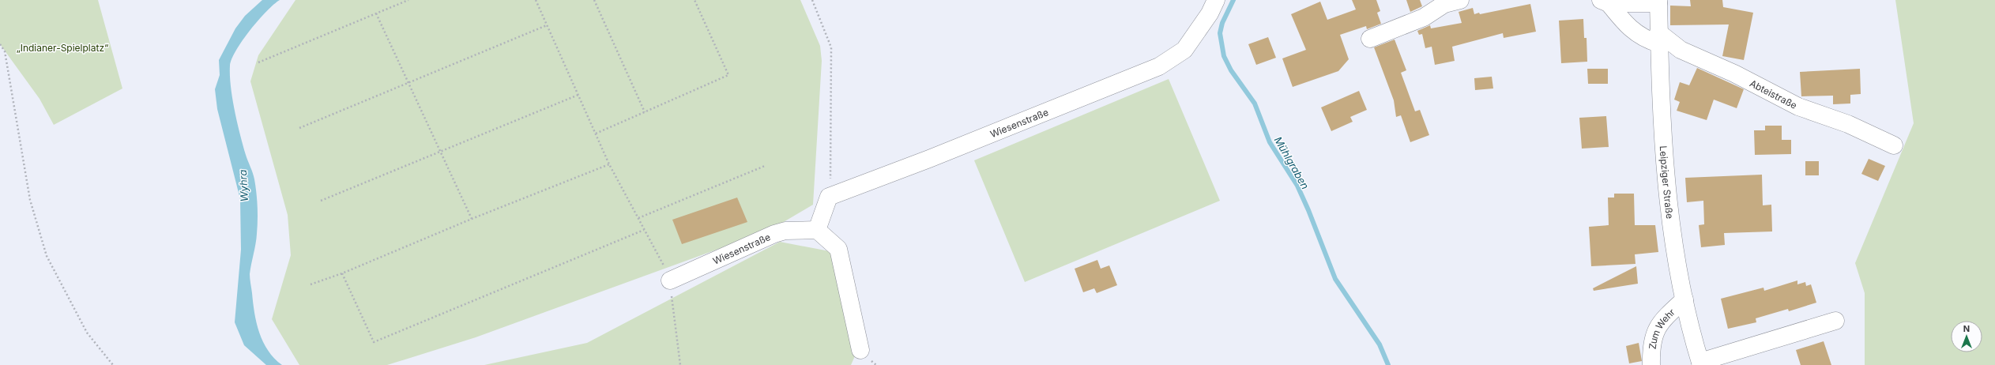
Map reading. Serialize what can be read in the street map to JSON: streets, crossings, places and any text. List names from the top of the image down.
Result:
{
  "streets": {
    "street": [
      "Abteistraße",
      "Wiesenstraße",
      "Leipziger Straße",
      "Zum Wehr"
    ]
  },
  "crossings": [
    ["Abteistraße", "Leipziger Straße"],
    ["Leipziger Straße", "Zum Wehr"]
  ],
  "water": ["Mühlgraben", "Wyhra"],
  "parks": ["„Indianer-Spielplatz“"],
  "north": "top"
}
